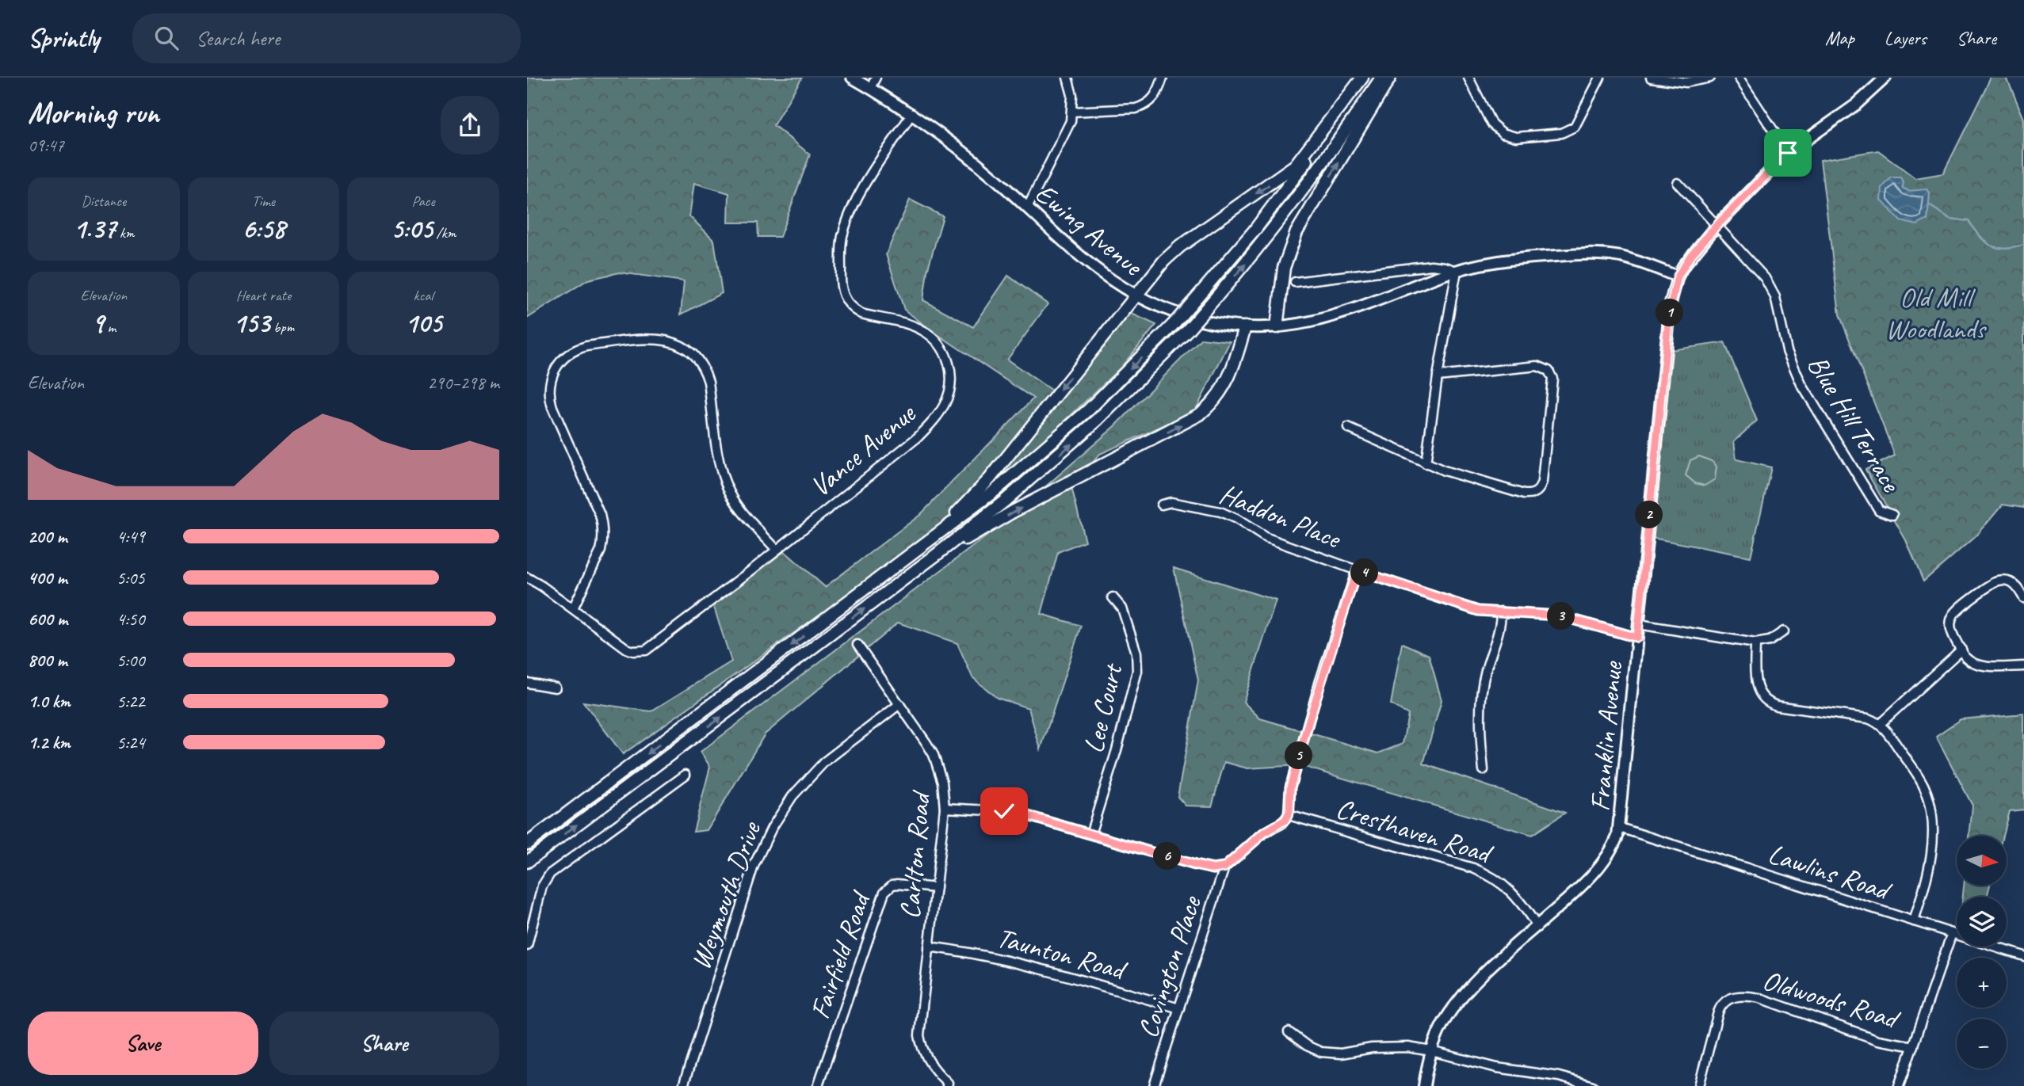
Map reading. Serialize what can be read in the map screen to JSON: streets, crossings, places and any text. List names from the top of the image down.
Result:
{
  "streets": {
    "main road": ["Ewing Avenue", "Franklin Avenue"],
    "street": [
      "Blue Hill Terrace",
      "Vance Avenue",
      "Haddon Place",
      "Lee Court",
      "Cresthaven Road",
      "Carlton Road",
      "Lawlins Road",
      "Weymouth Drive",
      "Taunton Road",
      "Fairfield Road",
      "Covington Place",
      "Oldwoods Road"
    ]
  },
  "crossings": [
    ["Ewing Avenue", "Vance Avenue"],
    ["Ewing Avenue", "Franklin Avenue"],
    ["Blue Hill Terrace", "Franklin Avenue"],
    ["Haddon Place", "Franklin Avenue"],
    ["Franklin Avenue", "Cresthaven Road"],
    ["Franklin Avenue", "Lawlins Road"],
    ["Cresthaven Road", "Covington Place"],
    ["Carlton Road", "Weymouth Drive"],
    ["Carlton Road", "Taunton Road"],
    ["Carlton Road", "Fairfield Road"],
    ["Taunton Road", "Covington Place"]
  ],
  "parks": ["Old Mill Woodlands"],
  "north": "right",
  "page": {
    "header": "Sprintly",
    "search": "Search here",
    "nav": ["Map", "Layers", "Share"],
    "heading": ["Morning run", "09:47"],
    "stats": [
      ["Distance", "1.37 km"],
      ["Time", "6:58"],
      ["Pace", "5:05 /km"],
      ["Elevation", "9 m"],
      ["Heart rate", "153 bpm"],
      ["kcal", "105"]
    ],
    "pins": [
      "1",
      "2",
      "4",
      "3",
      "5",
      "6"
    ],
    "chart": ["Elevation", "290–298 m"],
    "list": [
      {
        "name": "200 m",
        "note": "4:49"
      },
      {
        "name": "400 m",
        "note": "5:05"
      },
      {
        "name": "600 m",
        "note": "4:50"
      },
      {
        "name": "800 m",
        "note": "5:00"
      },
      {
        "name": "1.0 km",
        "note": "5:22"
      },
      {
        "name": "1.2 km",
        "note": "5:24"
      }
    ],
    "map_buttons": ["+", "−"],
    "buttons": ["Save", "Share"]
  }
}
